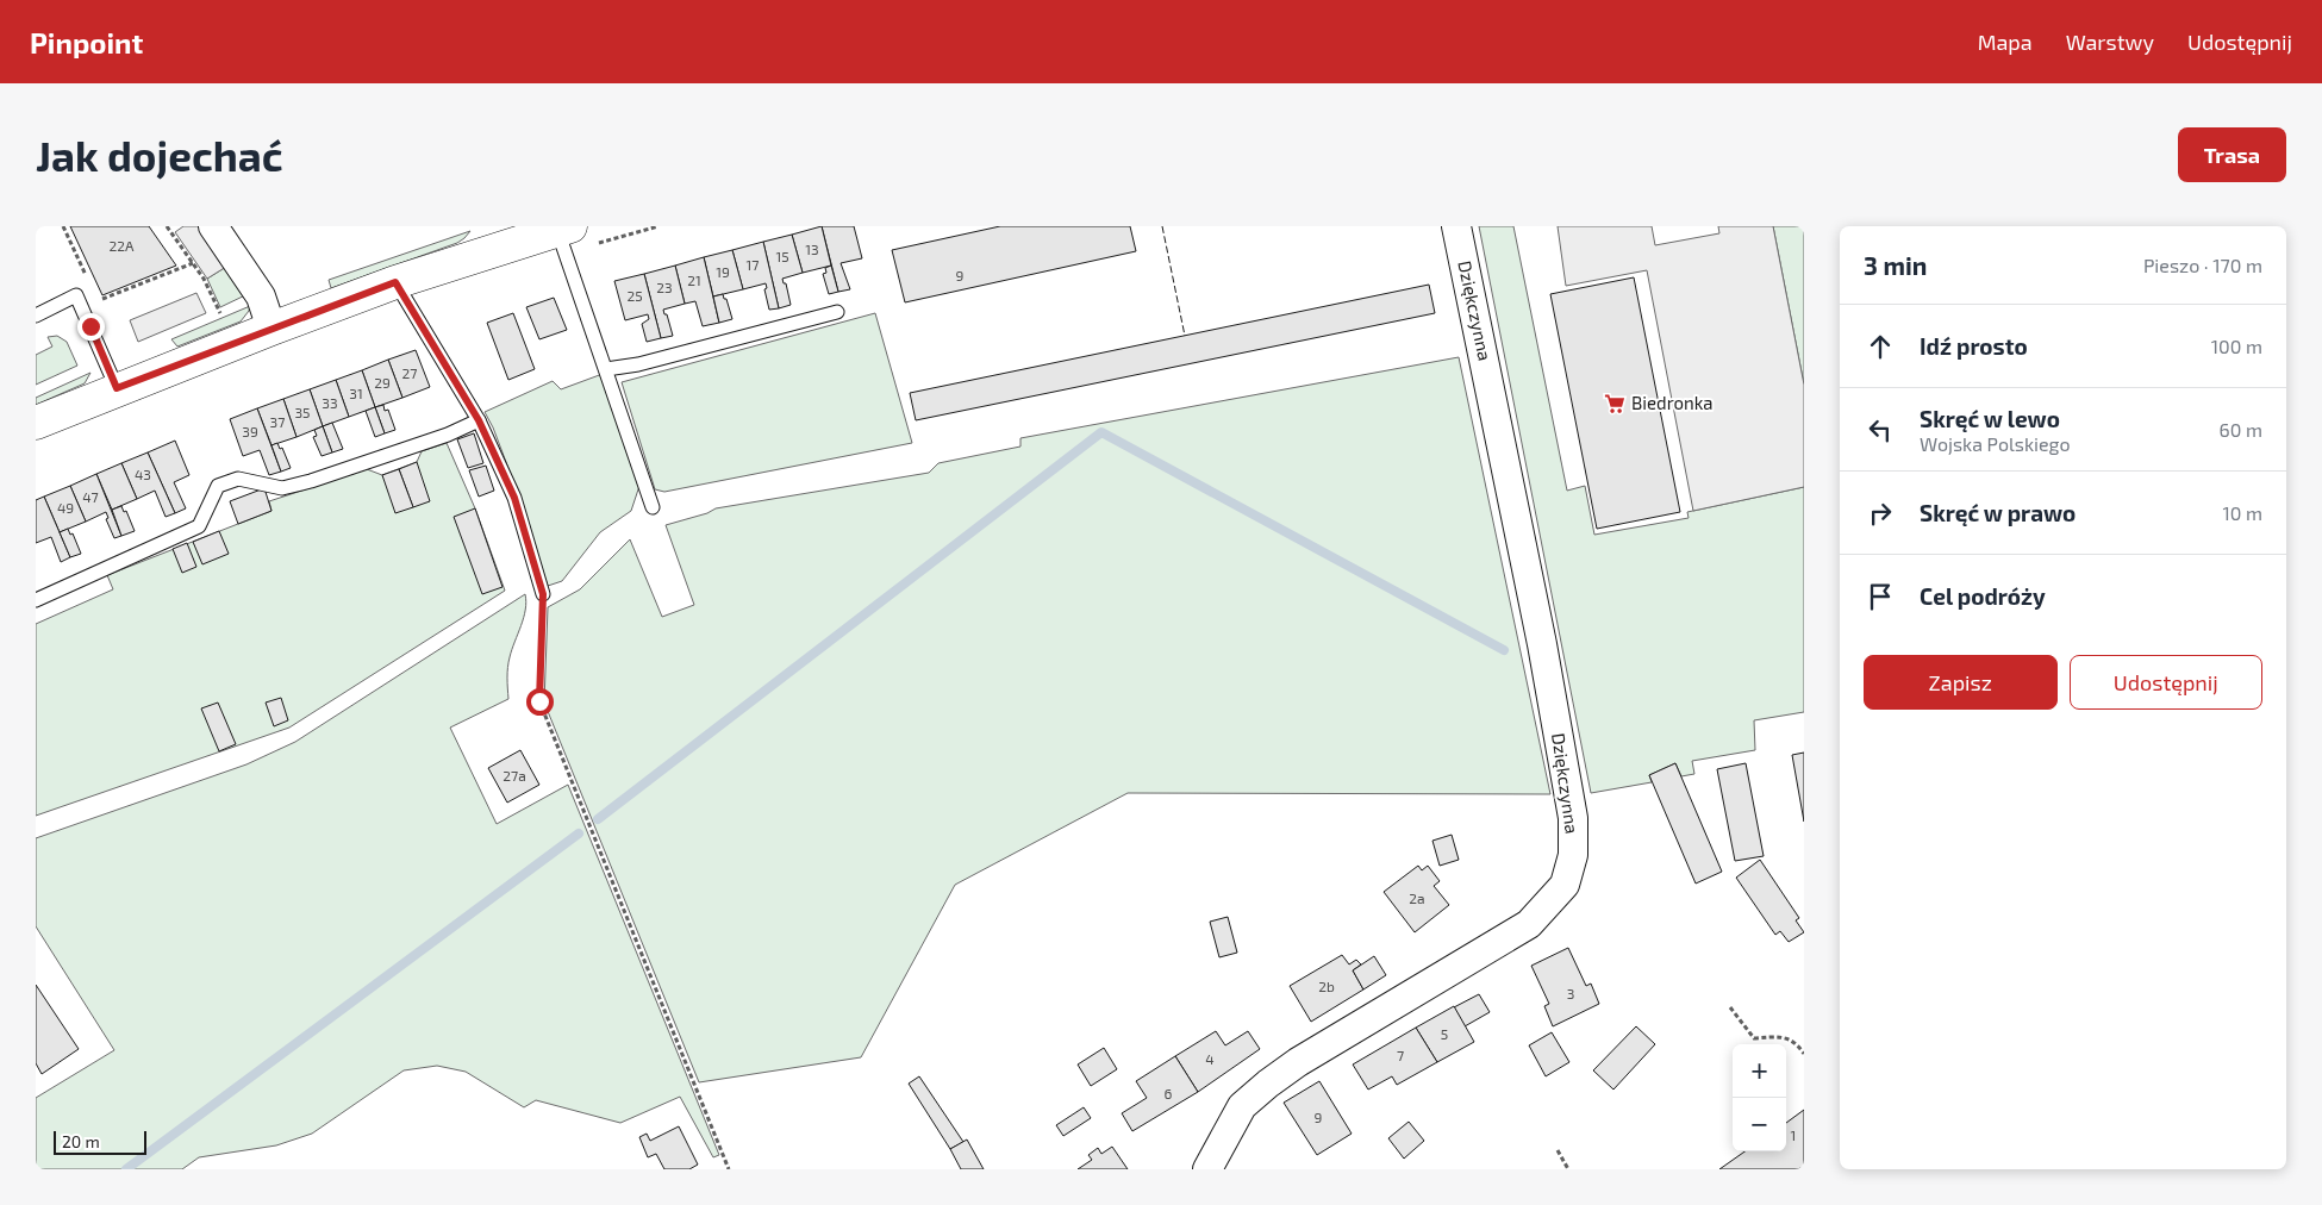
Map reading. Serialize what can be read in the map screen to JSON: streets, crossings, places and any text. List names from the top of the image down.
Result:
{
  "streets": {
    "street": ["Dziękczynna"]
  },
  "places": {
    "supermarket": ["Biedronka"]
  },
  "house_numbers": [
    "22A",
    "13",
    "15",
    "17",
    "19",
    "9",
    "21",
    "23",
    "25",
    "27",
    "29",
    "31",
    "33",
    "35",
    "37",
    "39",
    "43",
    "47",
    "49",
    "27a",
    "2a",
    "2b",
    "3",
    "5",
    "7",
    "4",
    "6",
    "9",
    "1"
  ],
  "scale_bar": "20 m",
  "page": {
    "header": "Pinpoint",
    "nav": ["Mapa", "Warstwy", "Udostępnij"],
    "buttons": [
      "Trasa",
      ["Zapisz", "Udostępnij"]
    ],
    "title": "Jak dojechać",
    "heading": ["3 min", "Pieszo · 170 m"],
    "list": [
      ["Idź prosto", "100 m"],
      ["Skręć w lewo", "Wojska Polskiego", "60 m"],
      ["Skręć w prawo", "10 m"],
      "Cel podróży"
    ],
    "map_buttons": ["+", "−"],
    "scale": "20 m"
  }
}
